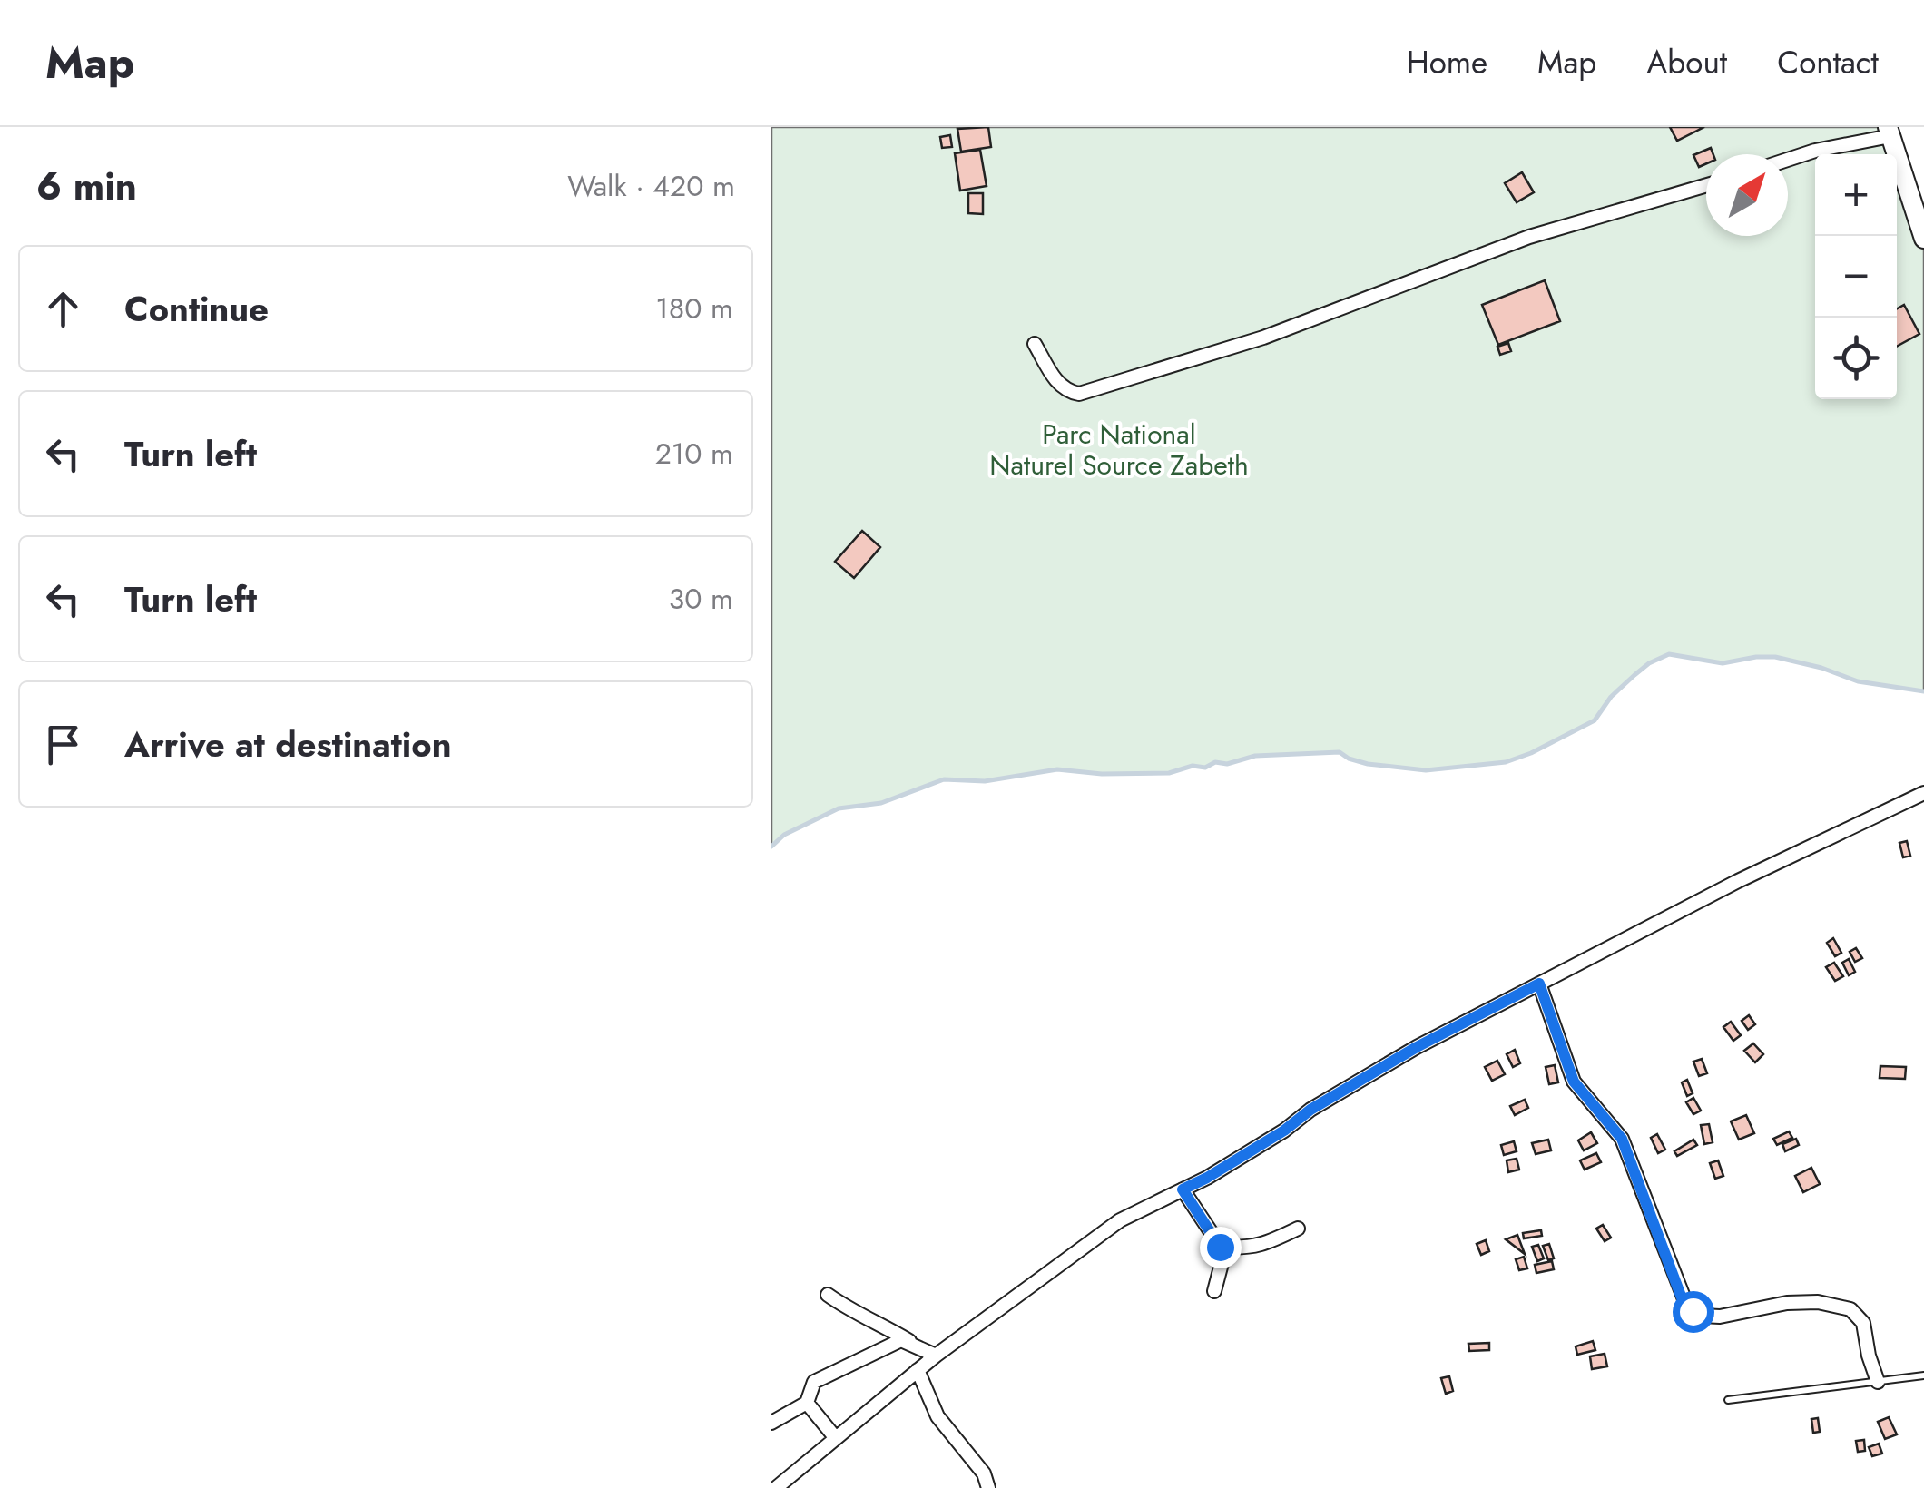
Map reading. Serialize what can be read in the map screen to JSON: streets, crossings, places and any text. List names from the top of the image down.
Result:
{
  "parks": ["Parc National Naturel Source Zabeth"],
  "north": "top right",
  "page": {
    "header": "Map",
    "nav": [
      "Home",
      "Map",
      "About",
      "Contact"
    ],
    "heading": ["6 min", "Walk · 420 m"],
    "map_buttons": ["+", "−"],
    "list": [
      ["Continue", "180 m"],
      ["Turn left", "210 m"],
      ["Turn left", "30 m"],
      "Arrive at destination"
    ]
  }
}
